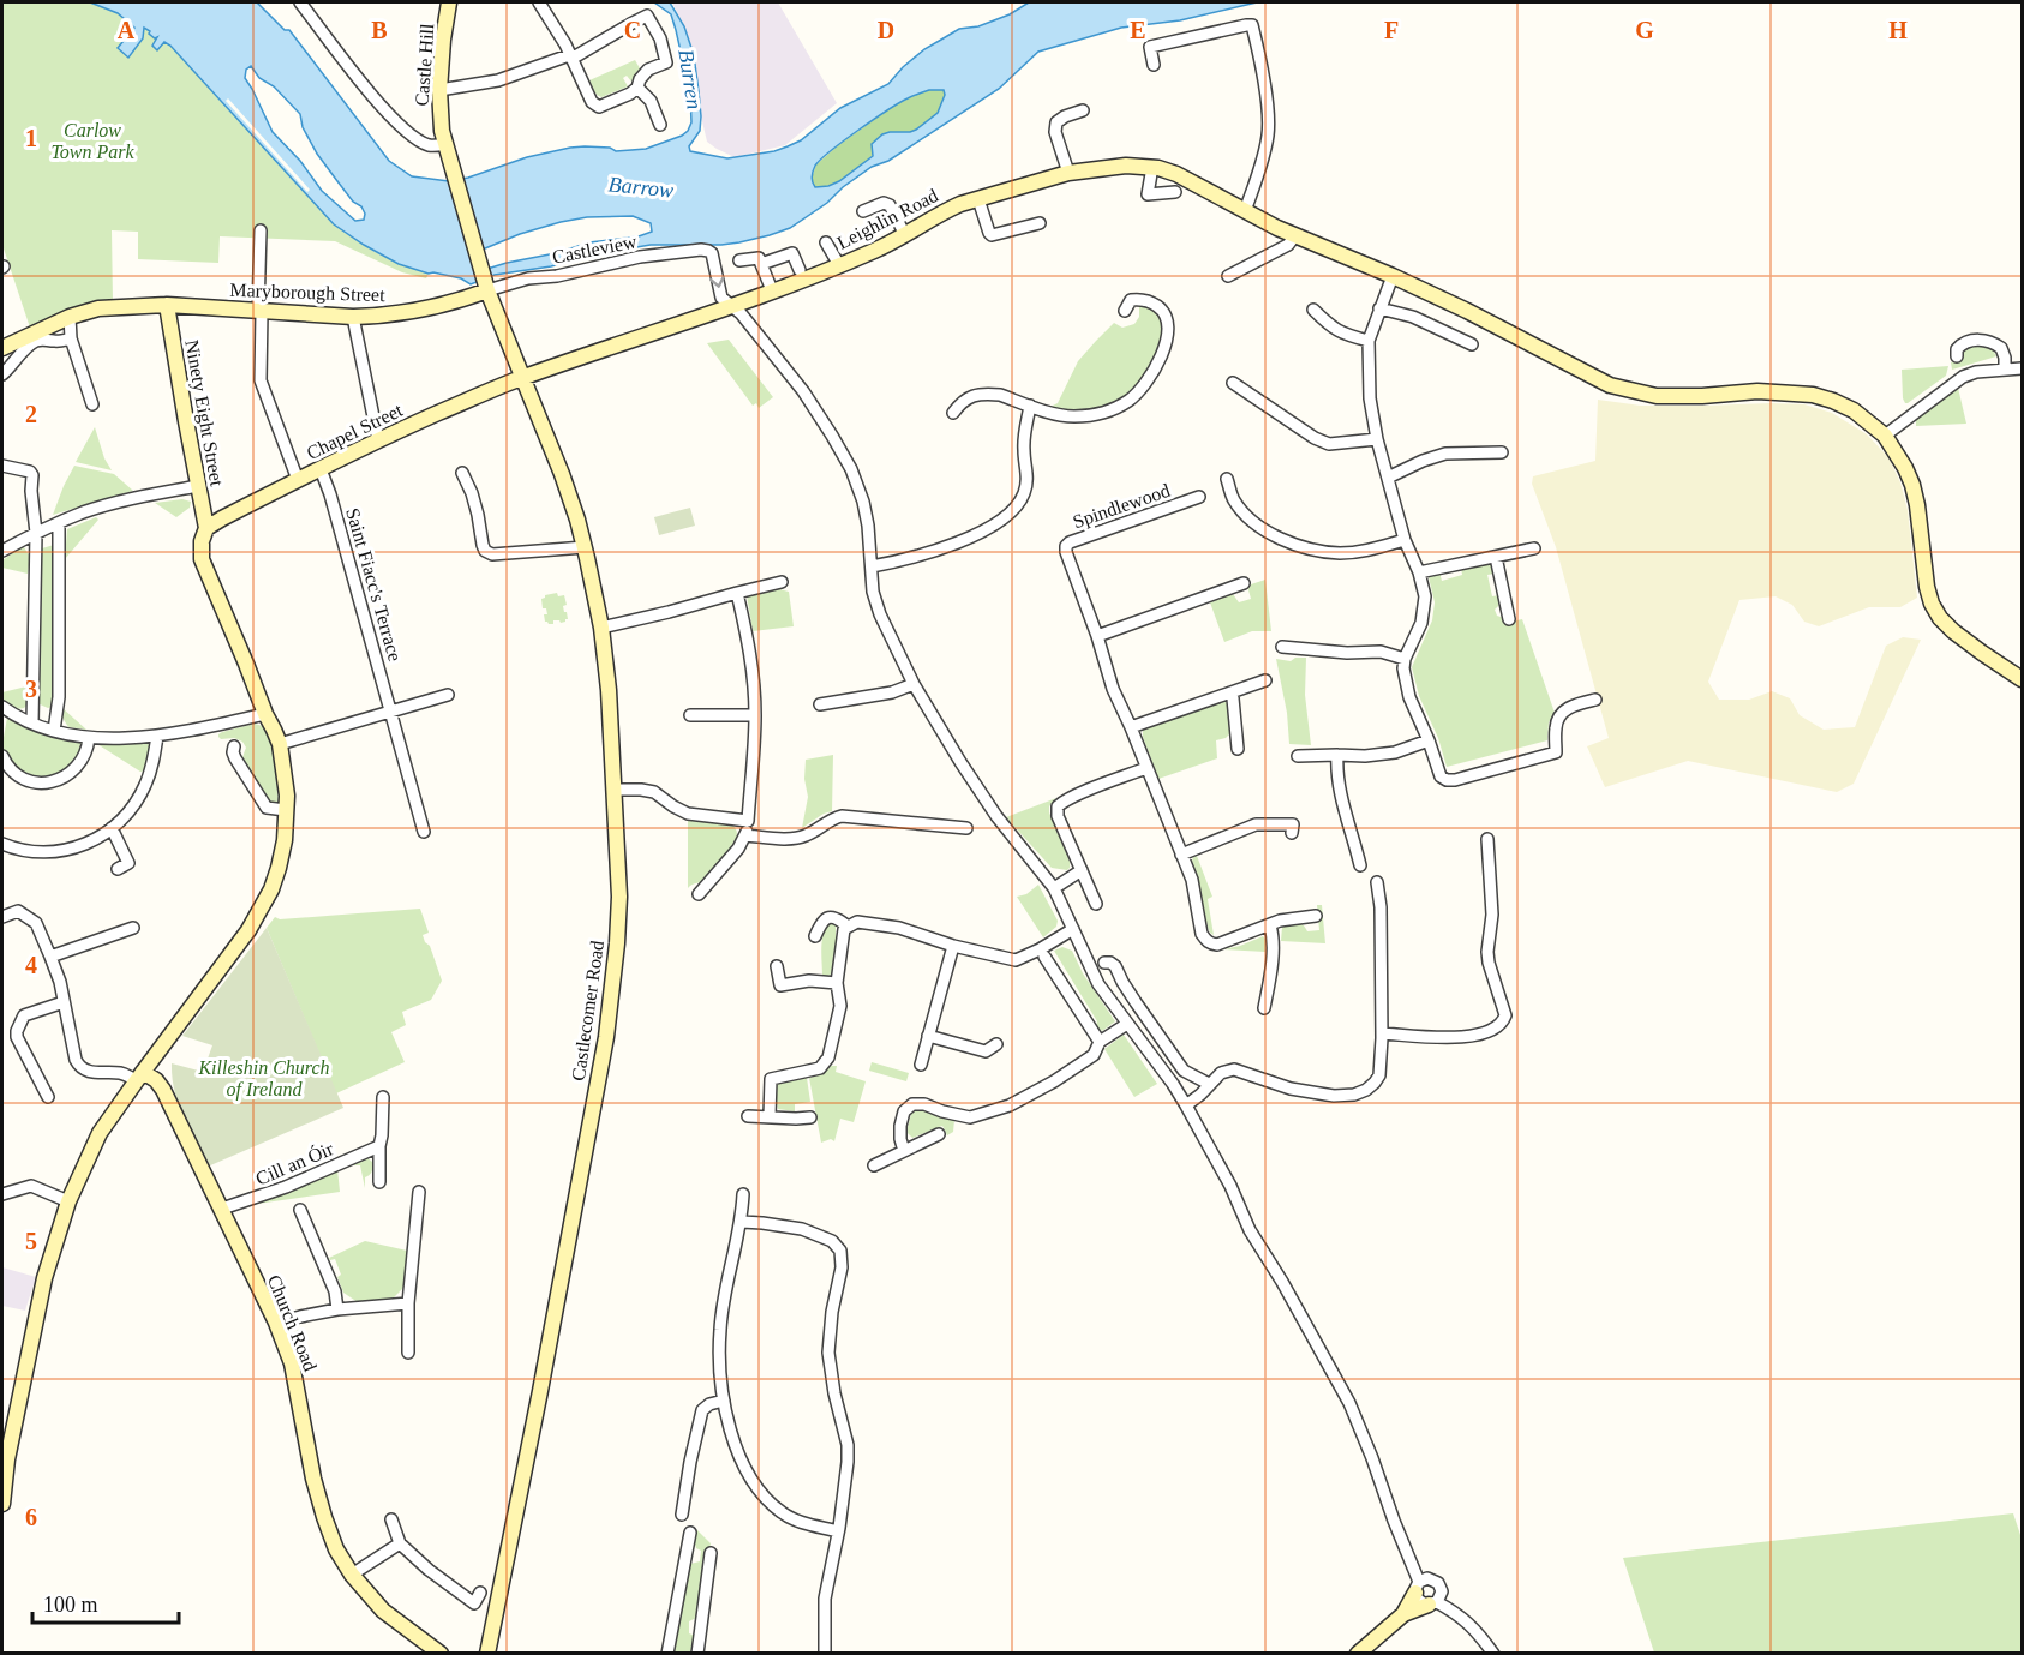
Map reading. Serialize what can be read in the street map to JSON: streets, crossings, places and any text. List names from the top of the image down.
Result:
{
  "streets": {
    "street": [
      "Castle Hill",
      "Leighlin Road",
      "Castleview",
      "Maryborough Street",
      "Ninety Eight Street",
      "Chapel Street",
      "Spindlewood",
      "Saint Fiacc's Terrace",
      "Castlecomer Road",
      "Cill an Óir",
      "Church Road"
    ]
  },
  "crossings": [
    ["Castle Hill", "Castleview"],
    ["Castle Hill", "Maryborough Street"],
    ["Castle Hill", "Castlecomer Road"],
    ["Leighlin Road", "Castleview"],
    ["Leighlin Road", "Chapel Street"],
    ["Leighlin Road", "Castlecomer Road"],
    ["Castleview", "Maryborough Street"],
    ["Castleview", "Castlecomer Road"],
    ["Maryborough Street", "Ninety Eight Street"],
    ["Maryborough Street", "Castlecomer Road"],
    ["Ninety Eight Street", "Chapel Street"],
    ["Ninety Eight Street", "Church Road"],
    ["Chapel Street", "Saint Fiacc's Terrace"],
    ["Chapel Street", "Castlecomer Road"],
    ["Cill an Óir", "Church Road"]
  ],
  "one_way": ["Castleview"],
  "water": ["Burren", "Barrow"],
  "parks": ["Carlow Town Park", "Killeshin Church of Ireland"],
  "scale_bar": "100 m",
  "grid": {
    "columns": [
      "A",
      "B",
      "C",
      "D",
      "E",
      "F",
      "G",
      "H"
    ],
    "rows": [
      "1",
      "2",
      "3",
      "4",
      "5",
      "6"
    ]
  }
}
